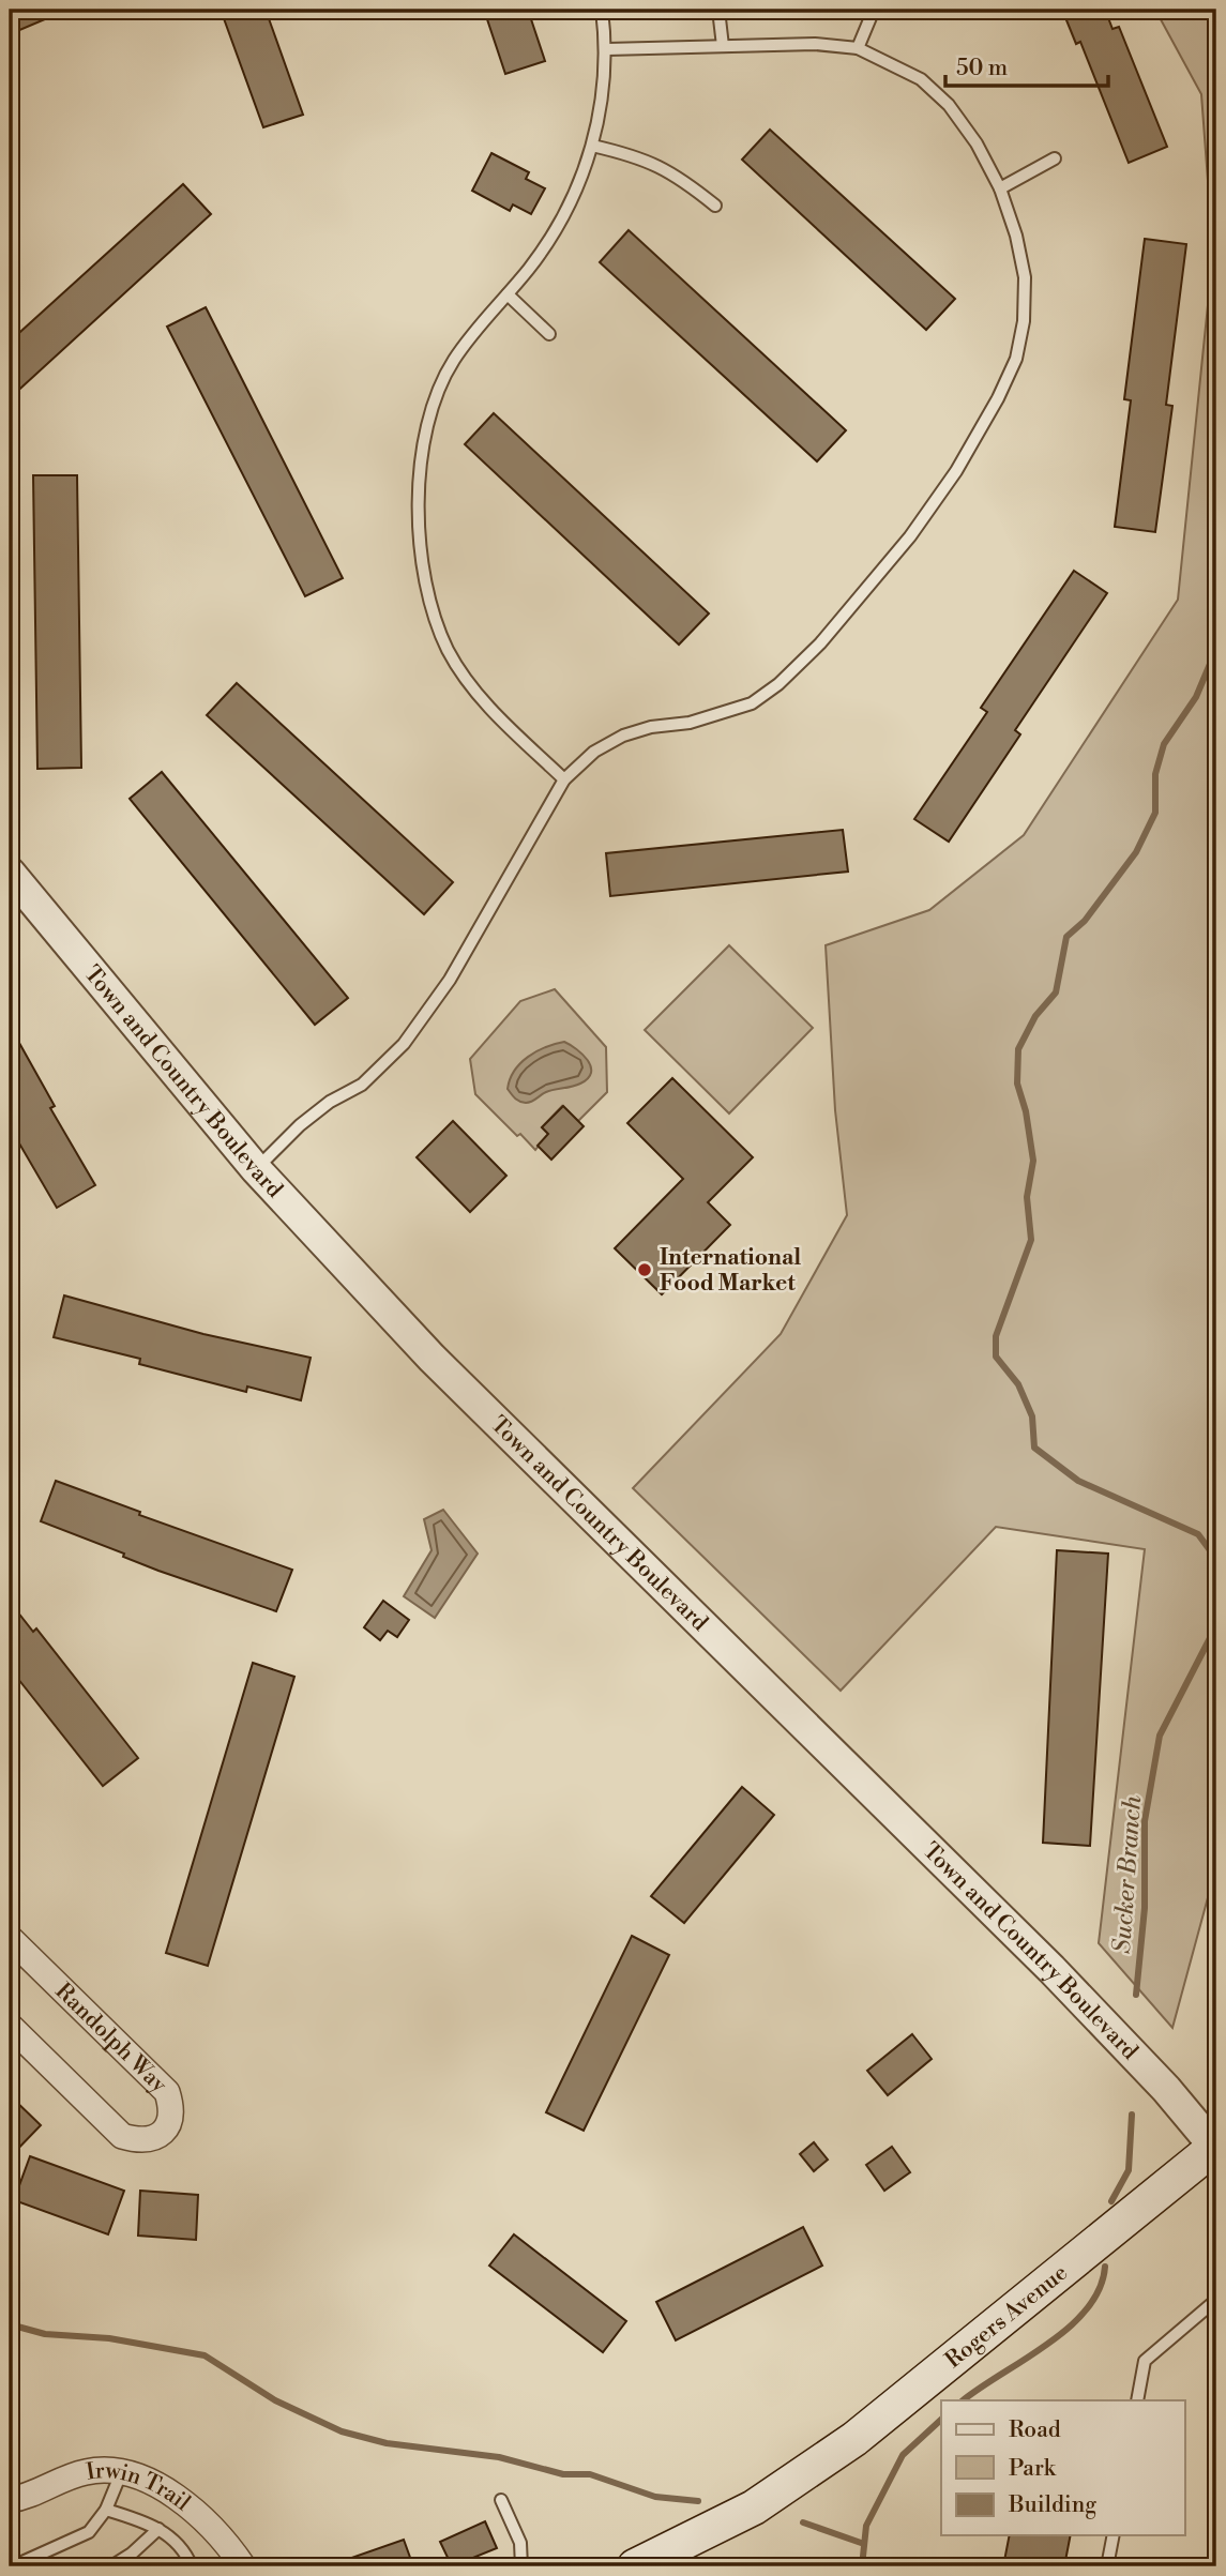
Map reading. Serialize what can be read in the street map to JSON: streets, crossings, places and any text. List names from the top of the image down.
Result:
{
  "streets": {
    "main road": ["Rogers Avenue"],
    "street": ["Town and Country Boulevard", "Randolph Way", "Irwin Trail"]
  },
  "crossings": [
    ["Town and Country Boulevard", "Rogers Avenue"]
  ],
  "water": ["Sucker Branch"],
  "places": ["International Food Market"],
  "legend": ["Road", "Park", "Building"],
  "scale_bar": "50 m"
}
